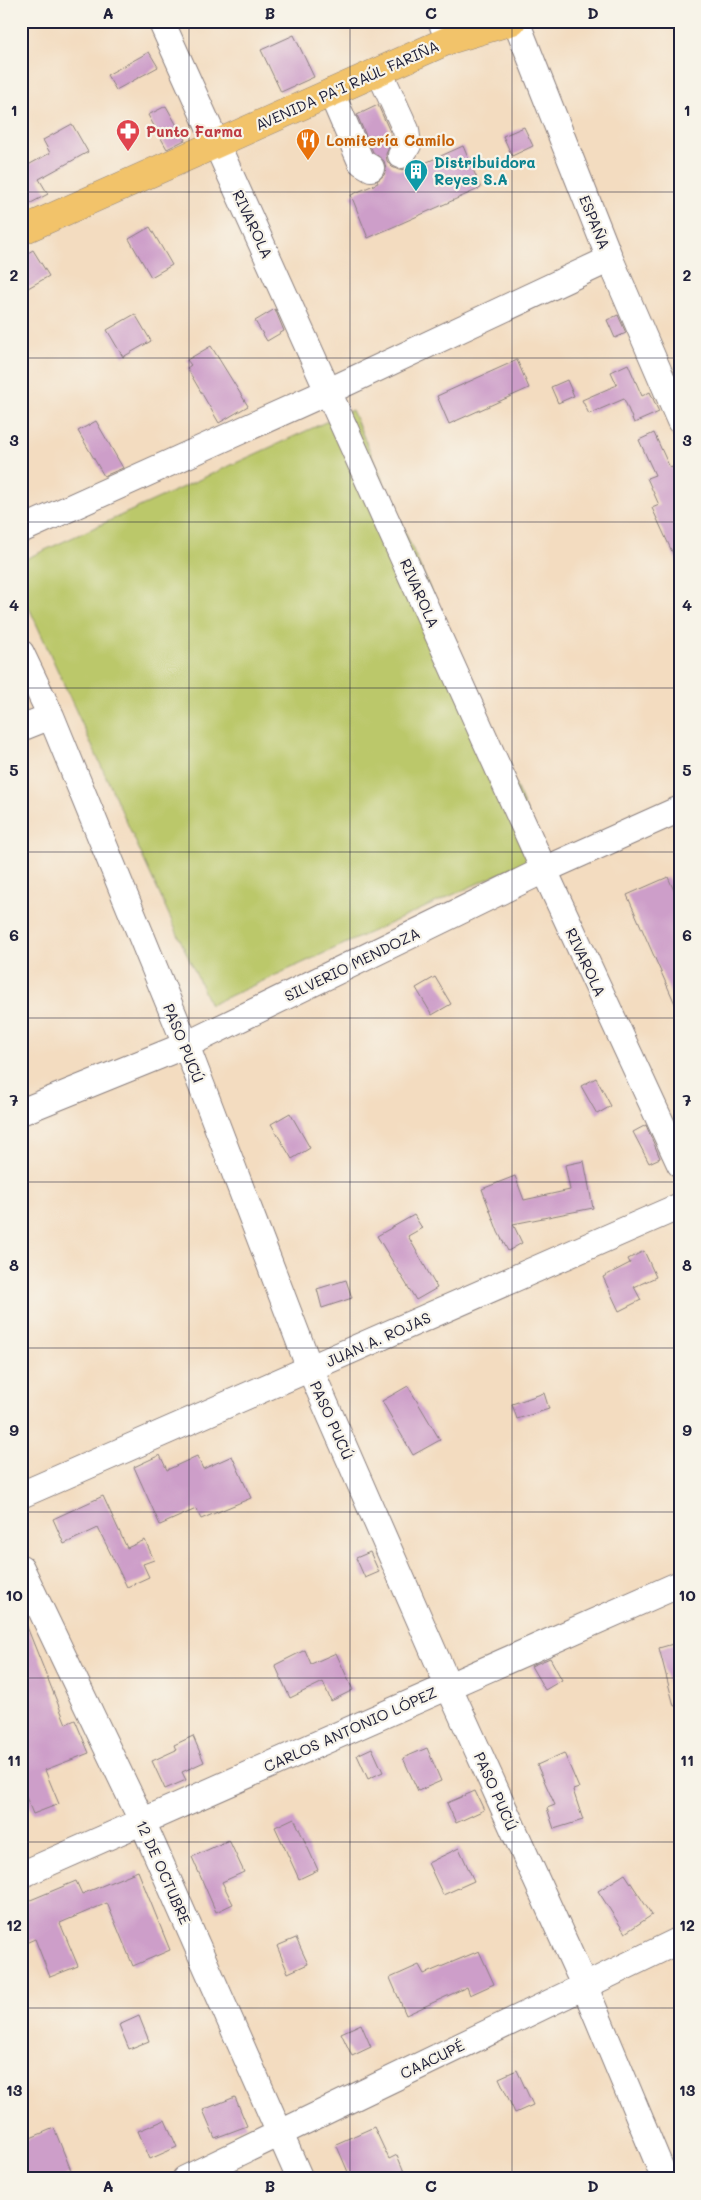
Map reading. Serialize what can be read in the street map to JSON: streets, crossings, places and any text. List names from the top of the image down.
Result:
{
  "streets": {
    "highway": ["AVENIDA PA'I RAÚL FARIÑA"],
    "street": [
      "ESPAÑA",
      "RIVAROLA",
      "SILVERIO MENDOZA",
      "PASO PUCÚ",
      "JUAN A. ROJAS",
      "CARLOS ANTONIO LÓPEZ",
      "12 DE OCTUBRE",
      "CAACUPÉ"
    ]
  },
  "crossings": [
    ["AVENIDA PA'I RAÚL FARIÑA", "ESPAÑA"],
    ["AVENIDA PA'I RAÚL FARIÑA", "RIVAROLA"],
    ["RIVAROLA", "SILVERIO MENDOZA"],
    ["SILVERIO MENDOZA", "PASO PUCÚ"],
    ["PASO PUCÚ", "JUAN A. ROJAS"],
    ["PASO PUCÚ", "CARLOS ANTONIO LÓPEZ"],
    ["PASO PUCÚ", "CAACUPÉ"],
    ["CARLOS ANTONIO LÓPEZ", "12 DE OCTUBRE"],
    ["12 DE OCTUBRE", "CAACUPÉ"]
  ],
  "places": {
    "pharmacy": ["Punto Farma"],
    "restaurant": ["Lomitería Camilo"],
    "building": ["Distribuidora Reyes S.A"]
  },
  "grid": {
    "columns": [
      "A",
      "B",
      "C",
      "D"
    ],
    "rows": [
      "1",
      "2",
      "3",
      "4",
      "5",
      "6",
      "7",
      "8",
      "9",
      "10",
      "11",
      "12",
      "13"
    ]
  }
}
